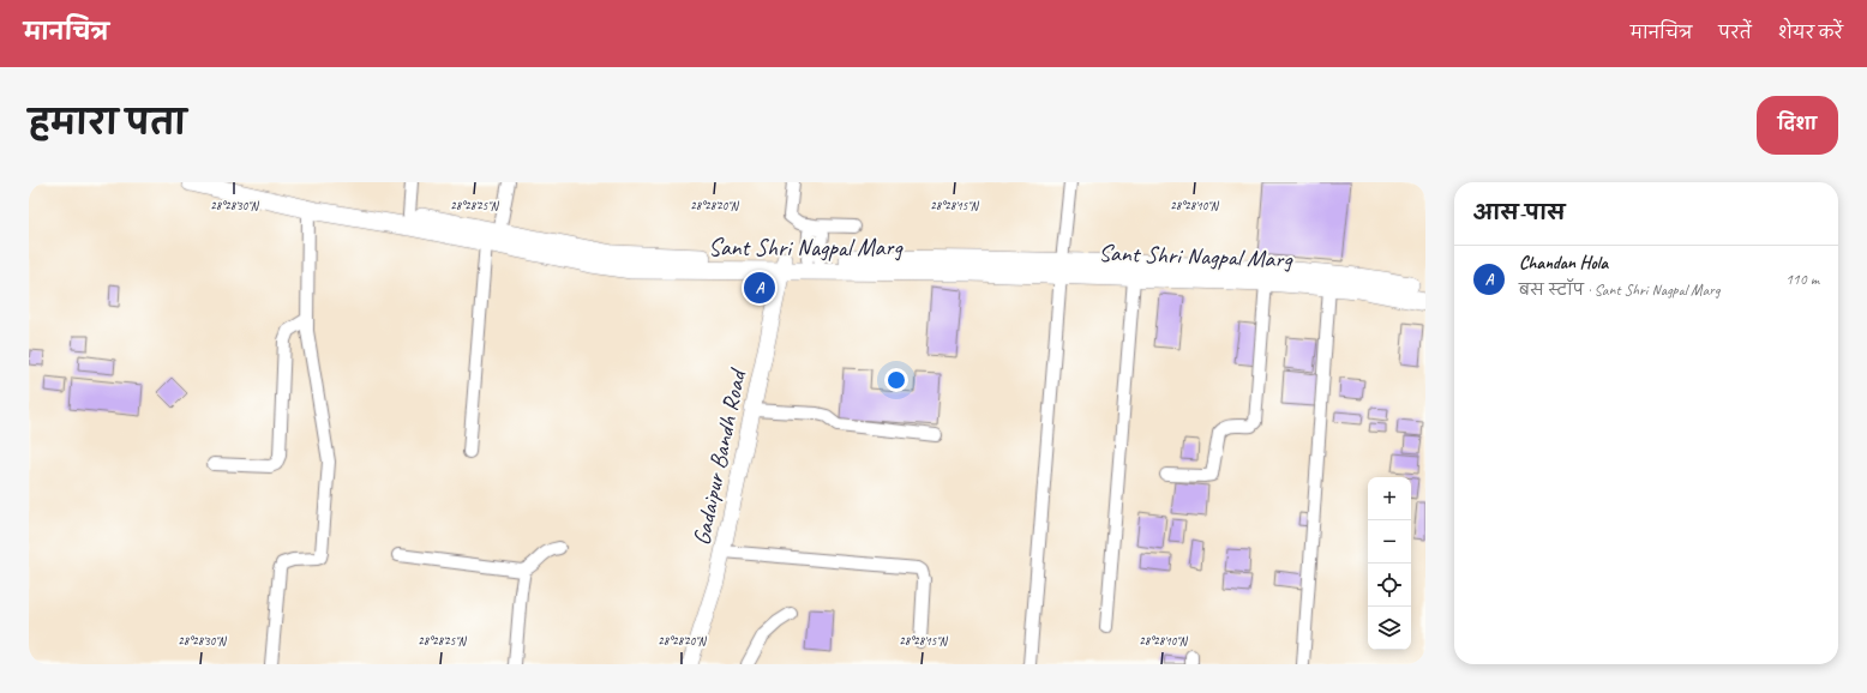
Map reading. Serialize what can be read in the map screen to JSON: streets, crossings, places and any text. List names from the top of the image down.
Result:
{
  "streets": {
    "main road": ["Sant Shri Nagpal Marg"],
    "street": ["Gadaipur Bandh Road"]
  },
  "crossings": [
    ["Sant Shri Nagpal Marg", "Gadaipur Bandh Road"]
  ],
  "page": {
    "header": "मानचित्र",
    "nav": ["मानचित्र", "परतें", "शेयर करें"],
    "title": "हमारा पता",
    "buttons": "दिशा",
    "heading": "आस-पास",
    "list": [
      {
        "mark": "A",
        "name": "Chandan Hola",
        "note": "बस स्टॉप · Sant Shri Nagpal Marg",
        "value": "110 m"
      }
    ],
    "pins": "A",
    "map_buttons": ["+", "−"]
  },
  "coordinates": [
    "28°28'30\"N",
    "28°28'25\"N",
    "28°28'20\"N",
    "28°28'15\"N",
    "28°28'10\"N"
  ]
}
